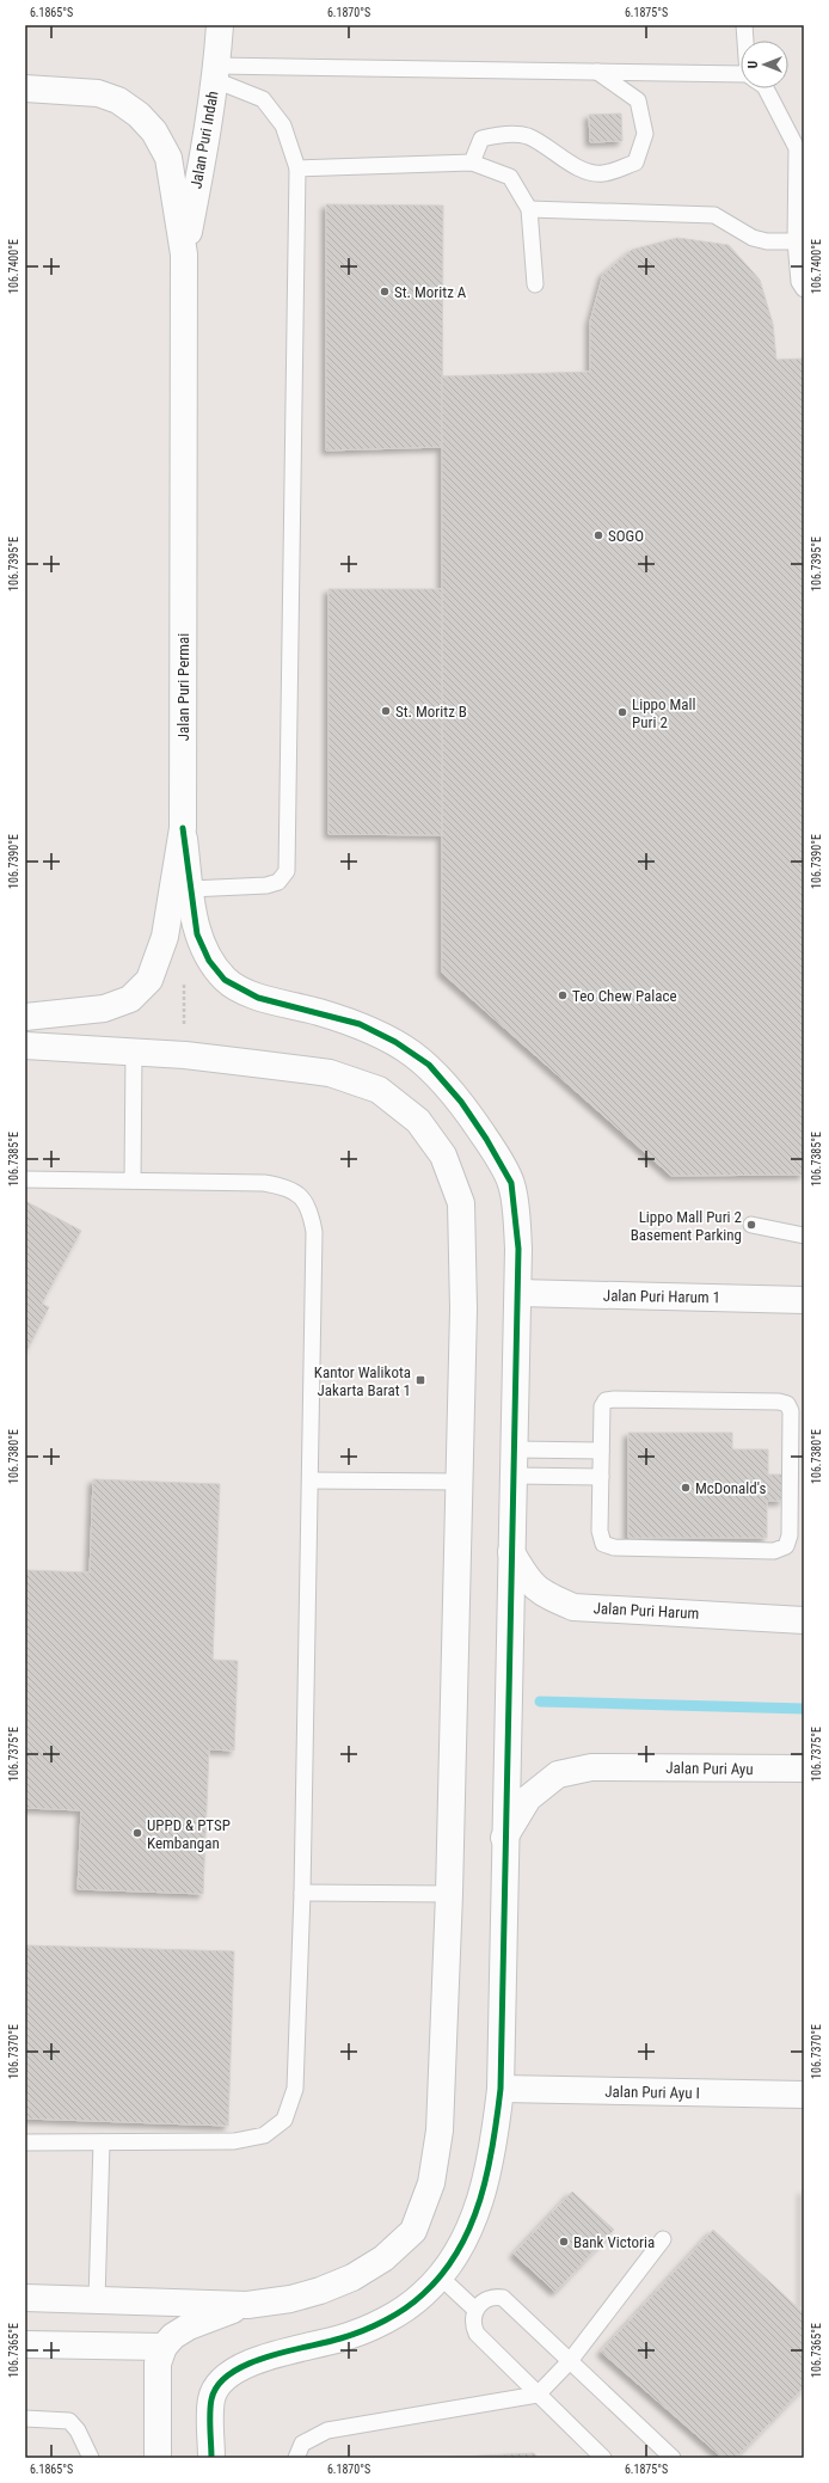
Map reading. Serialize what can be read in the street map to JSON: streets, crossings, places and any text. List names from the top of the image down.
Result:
{
  "streets": {
    "street": [
      "Jalan Puri Indah",
      "Jalan Puri Permai",
      "Jalan Puri Harum 1",
      "Jalan Puri Harum",
      "Jalan Puri Ayu",
      "Jalan Puri Ayu I"
    ]
  },
  "crossings": [
    ["Jalan Puri Indah", "Jalan Puri Permai"]
  ],
  "places": {
    "other": [
      "St. Moritz A",
      "SOGO",
      "St. Moritz B",
      "Lippo Mall Puri 2",
      "Teo Chew Palace",
      "Lippo Mall Puri 2 Basement Parking",
      "McDonald's",
      "UPPD & PTSP Kembangan",
      "Bank Victoria"
    ],
    "transit": ["Kantor Walikota Jakarta Barat 1"]
  },
  "north": "left",
  "coordinates": [
    "6.1865°S",
    "6.1870°S",
    "6.1875°S",
    "106.7400°E",
    "106.7395°E",
    "106.7390°E",
    "106.7385°E",
    "106.7380°E",
    "106.7375°E",
    "106.7370°E",
    "106.7365°E"
  ]
}
